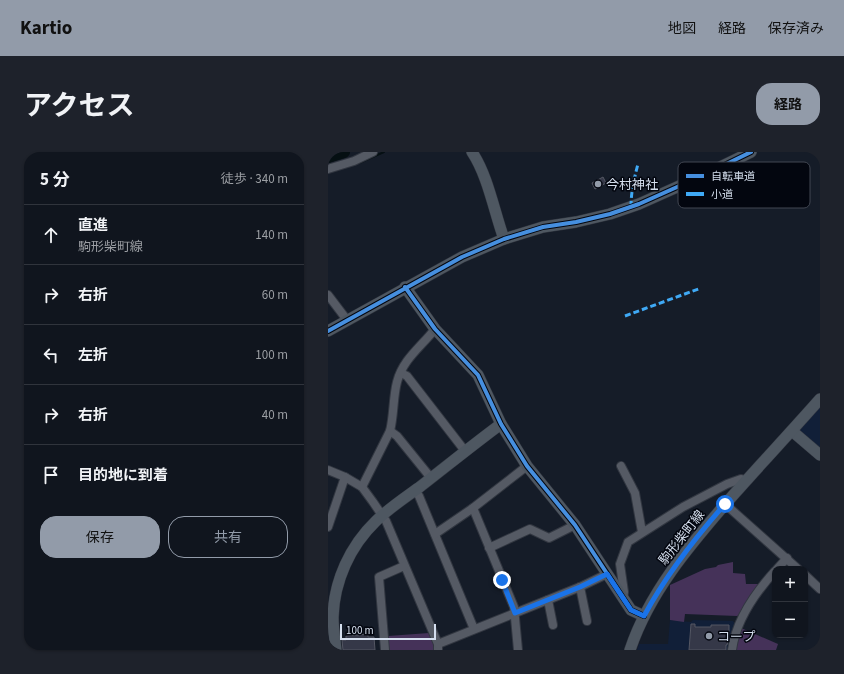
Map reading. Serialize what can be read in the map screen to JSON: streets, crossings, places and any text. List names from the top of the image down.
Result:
{
  "streets": {
    "street": ["駒形柴町線"]
  },
  "places": ["今村神社", "コープ"],
  "legend": ["自転車道", "小道"],
  "scale_bar": "100 m",
  "page": {
    "header": "Kartio",
    "nav": ["地図", "経路", "保存済み"],
    "title": "アクセス",
    "buttons": [
      "経路",
      ["保存", "共有"]
    ],
    "heading": ["5 分", "徒歩 · 340 m"],
    "list": [
      ["直進", "駒形柴町線", "140 m"],
      ["右折", "60 m"],
      ["左折", "100 m"],
      ["右折", "40 m"],
      "目的地に到着"
    ],
    "map_buttons": ["+", "−"],
    "scale": "100 m"
  }
}
